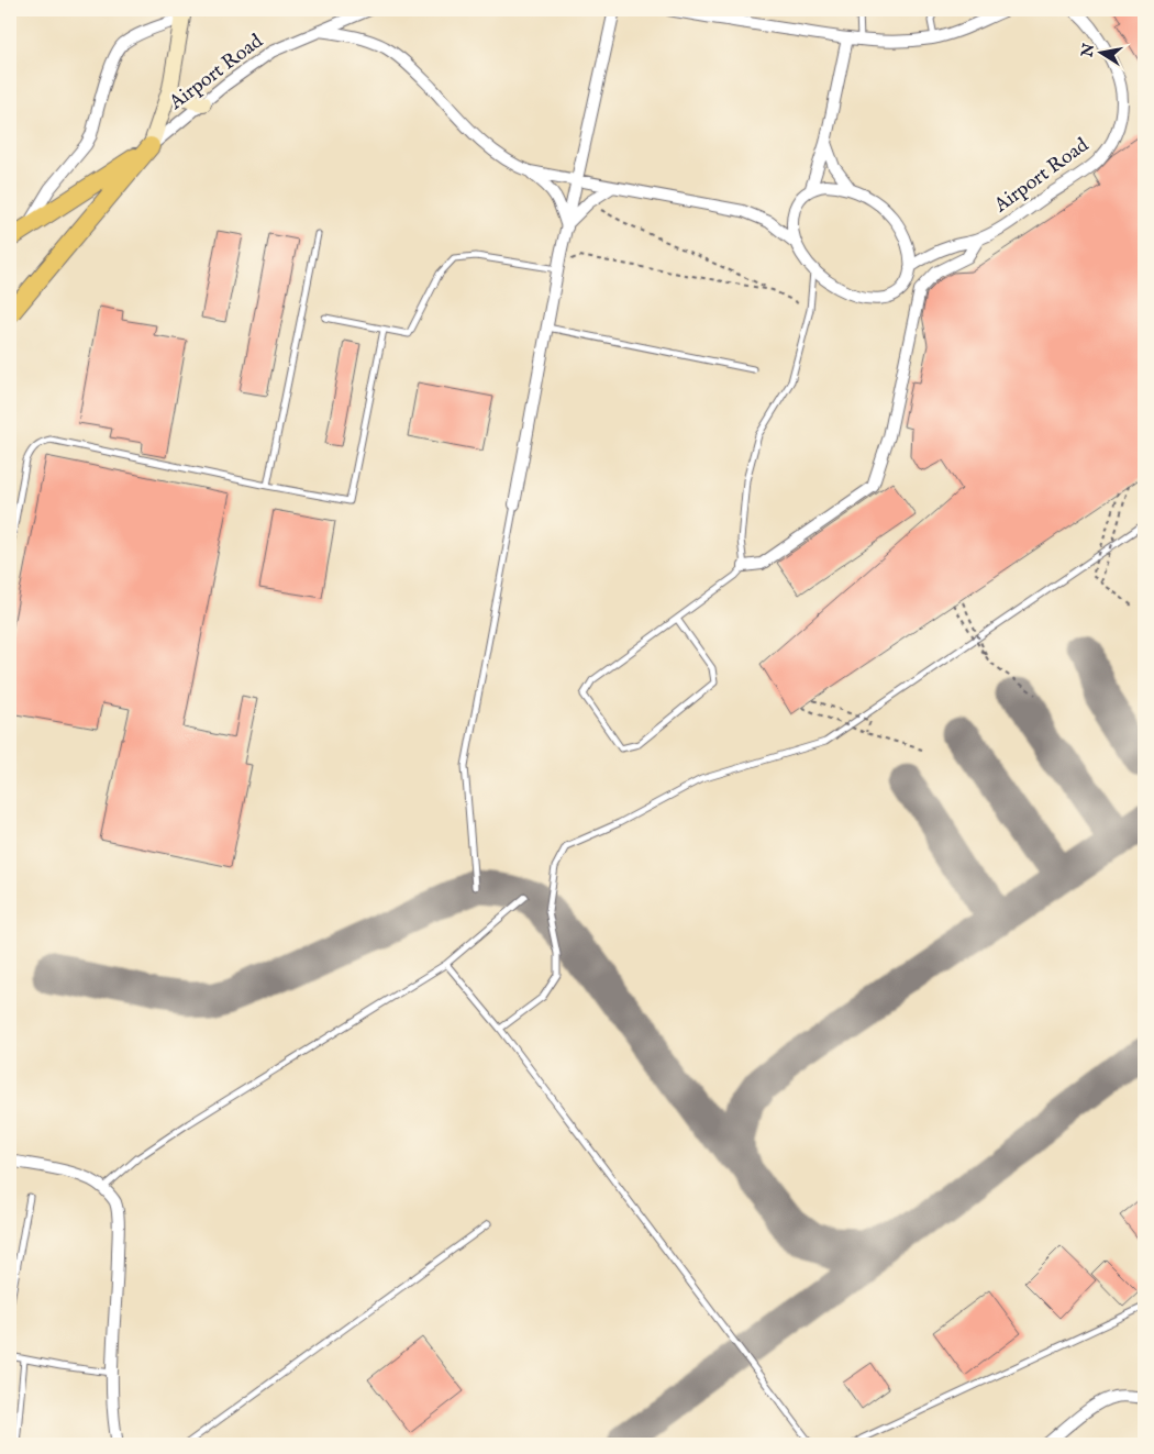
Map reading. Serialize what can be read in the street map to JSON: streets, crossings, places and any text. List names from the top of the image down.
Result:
{
  "streets": {
    "street": ["Airport Road"]
  },
  "north": "left"
}
